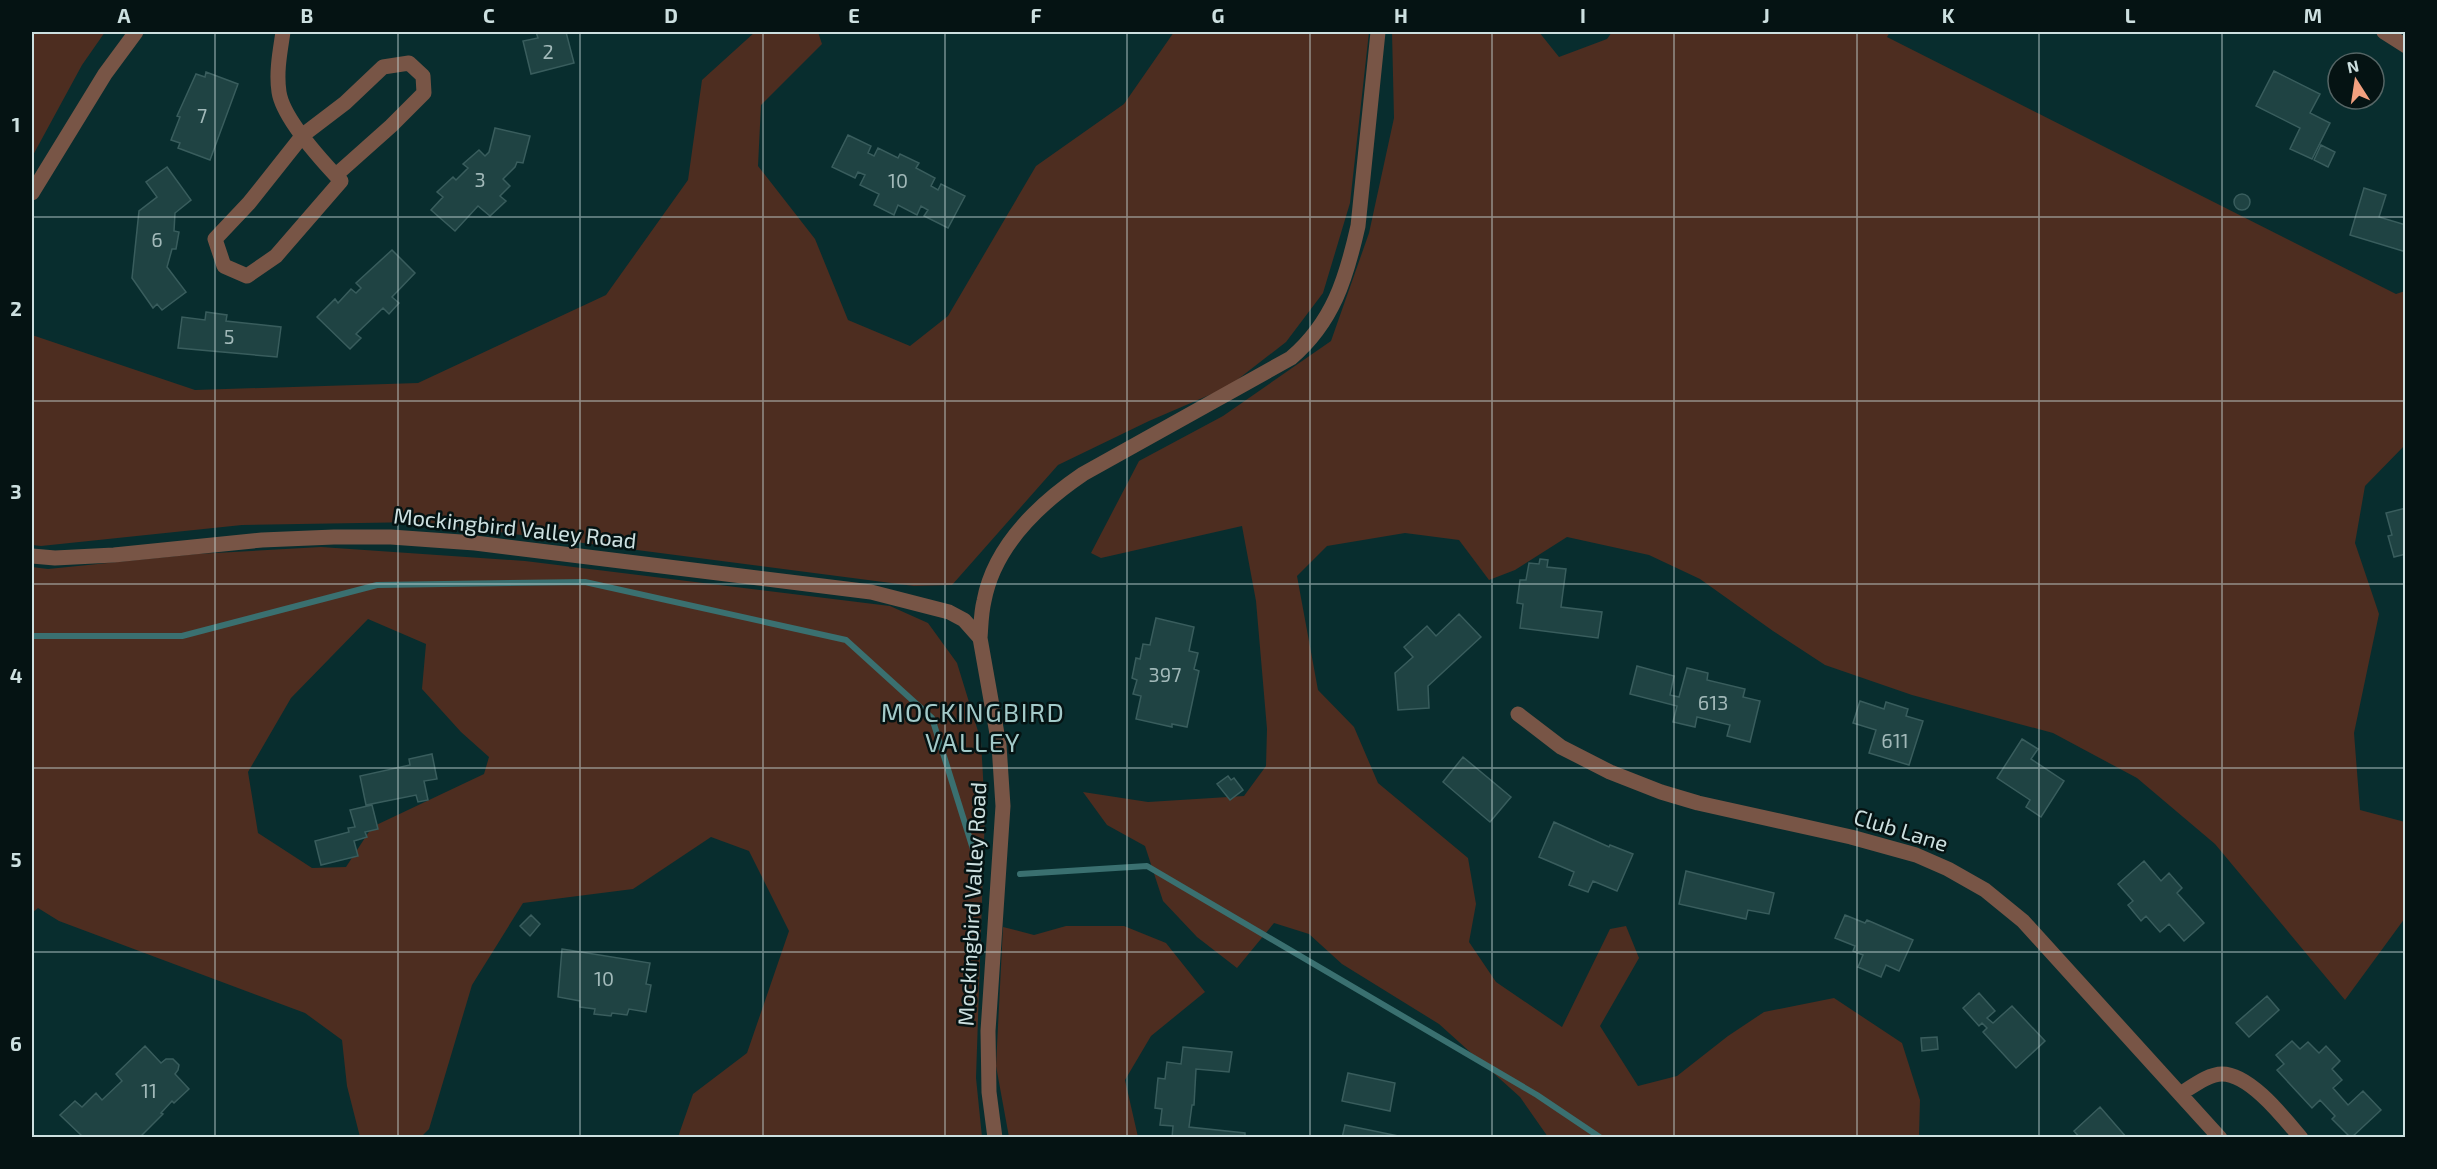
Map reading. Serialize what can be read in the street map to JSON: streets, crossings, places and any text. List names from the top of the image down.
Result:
{
  "streets": {
    "street": ["Mockingbird Valley Road", "Club Lane"]
  },
  "districts": ["MOCKINGBIRD VALLEY"],
  "house_numbers": [
    "2",
    "7",
    "3",
    "10",
    "6",
    "5",
    "397",
    "613",
    "611",
    "10",
    "11"
  ],
  "north": "top",
  "grid": {
    "columns": [
      "A",
      "B",
      "C",
      "D",
      "E",
      "F",
      "G",
      "H",
      "I",
      "J",
      "K",
      "L",
      "M"
    ],
    "rows": [
      "1",
      "2",
      "3",
      "4",
      "5",
      "6"
    ]
  }
}
